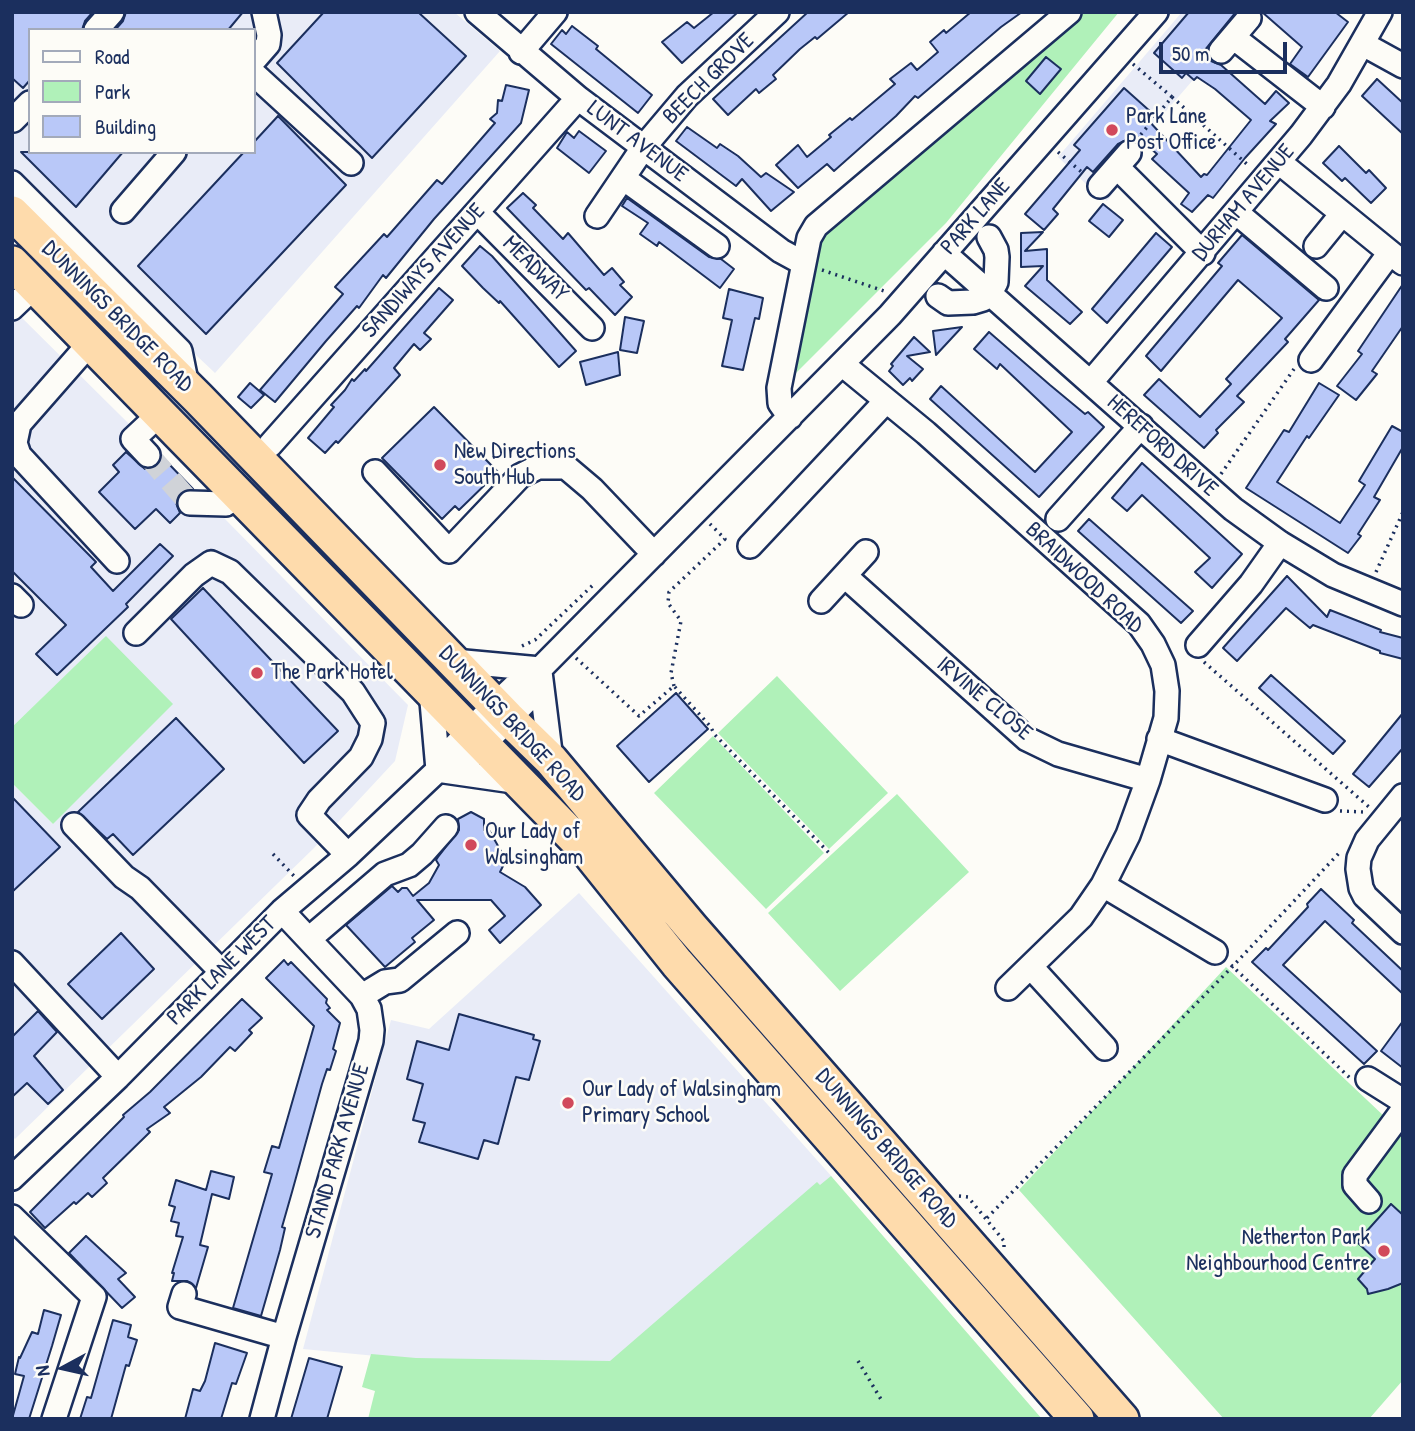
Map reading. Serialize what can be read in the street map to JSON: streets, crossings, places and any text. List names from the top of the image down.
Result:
{
  "streets": {
    "highway": ["DUNNINGS BRIDGE ROAD"],
    "street": [
      "BEECH GROVE",
      "LUNT AVENUE",
      "DURHAM AVENUE",
      "PARK LANE",
      "MEADWAY",
      "SANDIWAYS AVENUE",
      "HEREFORD DRIVE",
      "BRAIDWOOD ROAD",
      "IRVINE CLOSE",
      "PARK LANE WEST",
      "STAND PARK AVENUE"
    ]
  },
  "crossings": [
    ["BEECH GROVE", "LUNT AVENUE"],
    ["LUNT AVENUE", "SANDIWAYS AVENUE"],
    ["DURHAM AVENUE", "HEREFORD DRIVE"],
    ["PARK LANE", "DUNNINGS BRIDGE ROAD"],
    ["PARK LANE", "HEREFORD DRIVE"],
    ["PARK LANE", "BRAIDWOOD ROAD"],
    ["PARK LANE", "PARK LANE WEST"],
    ["MEADWAY", "SANDIWAYS AVENUE"],
    ["DUNNINGS BRIDGE ROAD", "PARK LANE WEST"],
    ["BRAIDWOOD ROAD", "IRVINE CLOSE"],
    ["PARK LANE WEST", "STAND PARK AVENUE"]
  ],
  "places": [
    "Park Lane Post Office",
    "New Directions South Hub",
    "The Park Hotel",
    "Our Lady of Walsingham",
    "Our Lady of Walsingham Primary School",
    "Netherton Park Neighbourhood Centre"
  ],
  "legend": ["Road", "Park", "Building"],
  "scale_bar": "50 m",
  "north": "left"
}
